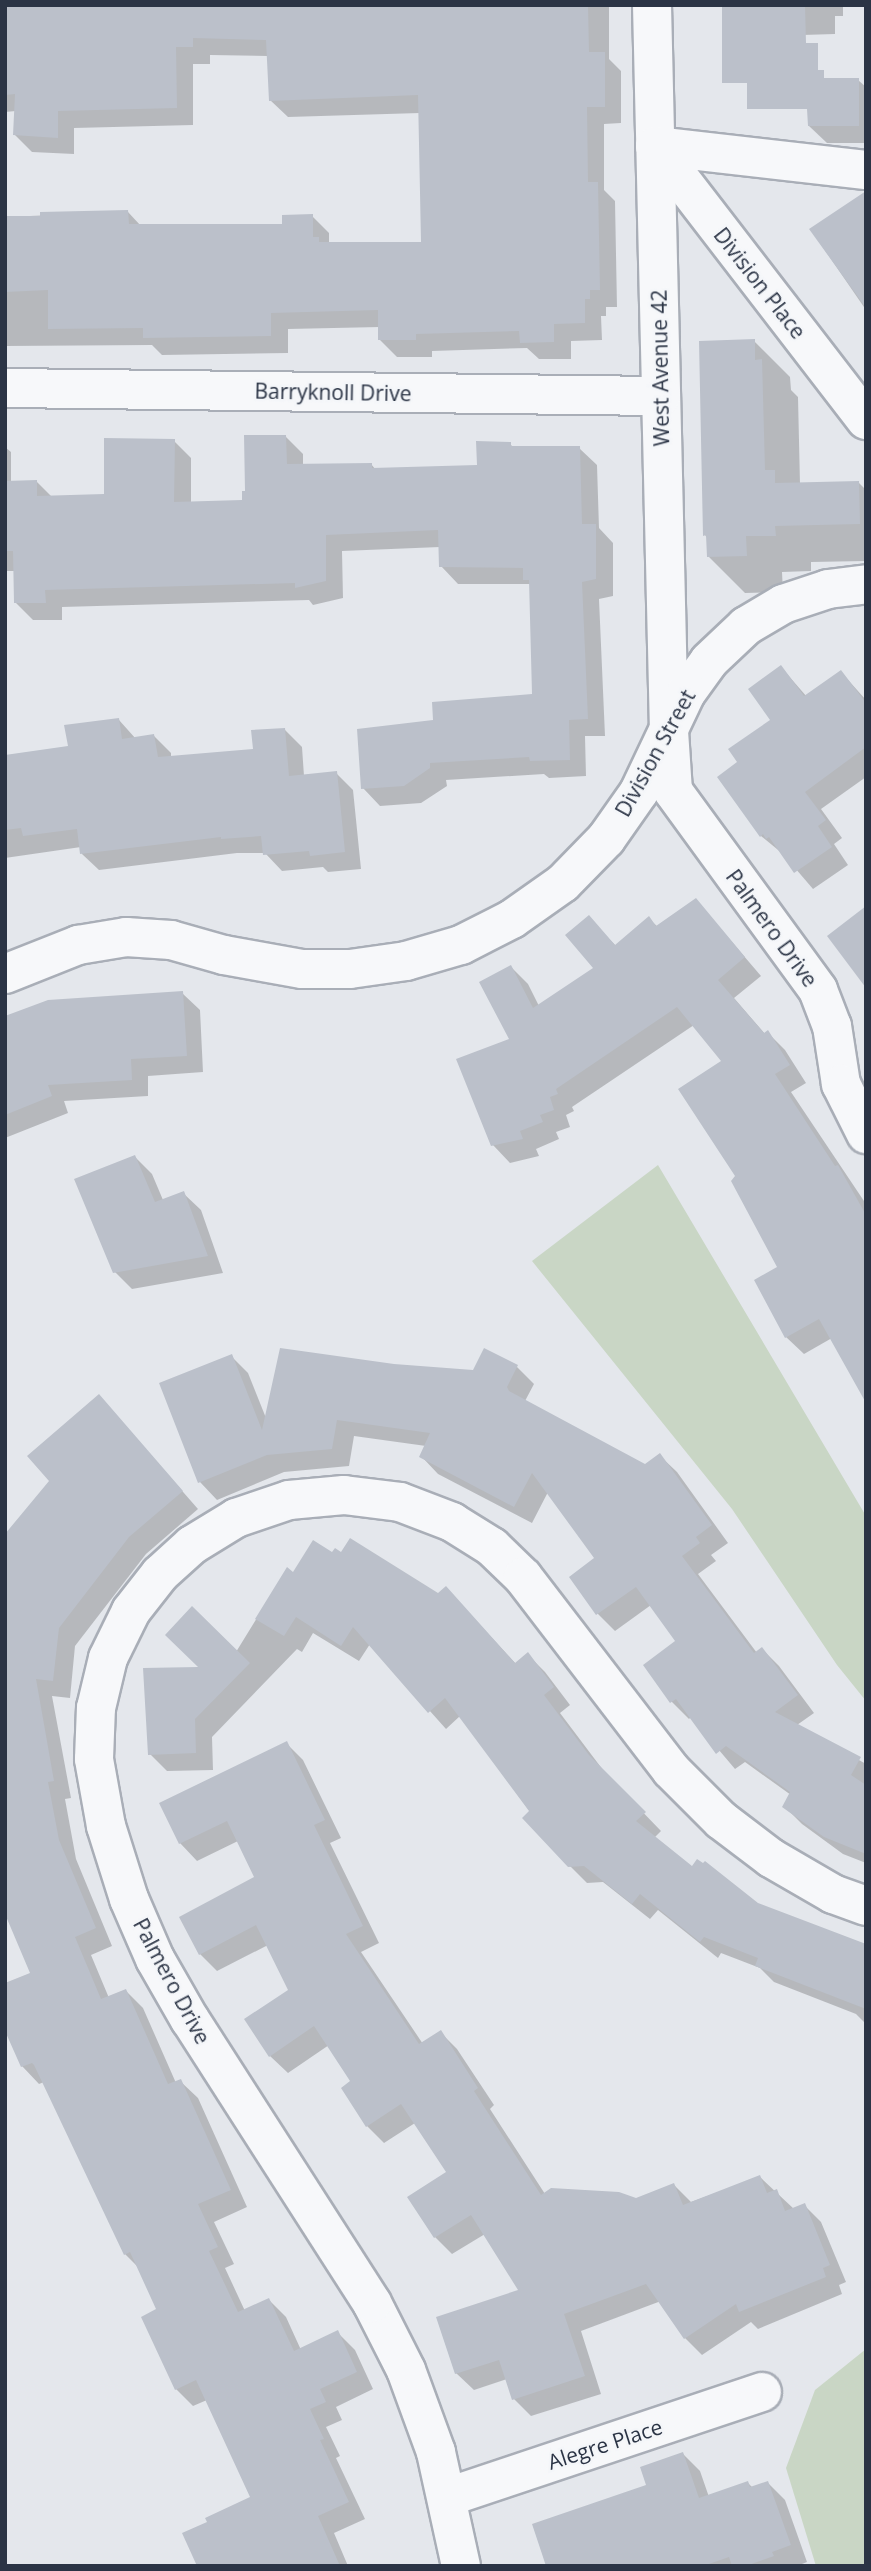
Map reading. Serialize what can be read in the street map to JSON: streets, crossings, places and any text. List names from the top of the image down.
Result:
{
  "streets": {
    "street": [
      "Division Place",
      "West Avenue 42",
      "Barryknoll Drive",
      "Division Street",
      "Palmero Drive",
      "Alegre Place"
    ]
  },
  "crossings": [
    ["Division Place", "West Avenue 42"],
    ["West Avenue 42", "Barryknoll Drive"],
    ["West Avenue 42", "Division Street"],
    ["West Avenue 42", "Palmero Drive"],
    ["Division Street", "Palmero Drive"],
    ["Palmero Drive", "Alegre Place"]
  ]
}
